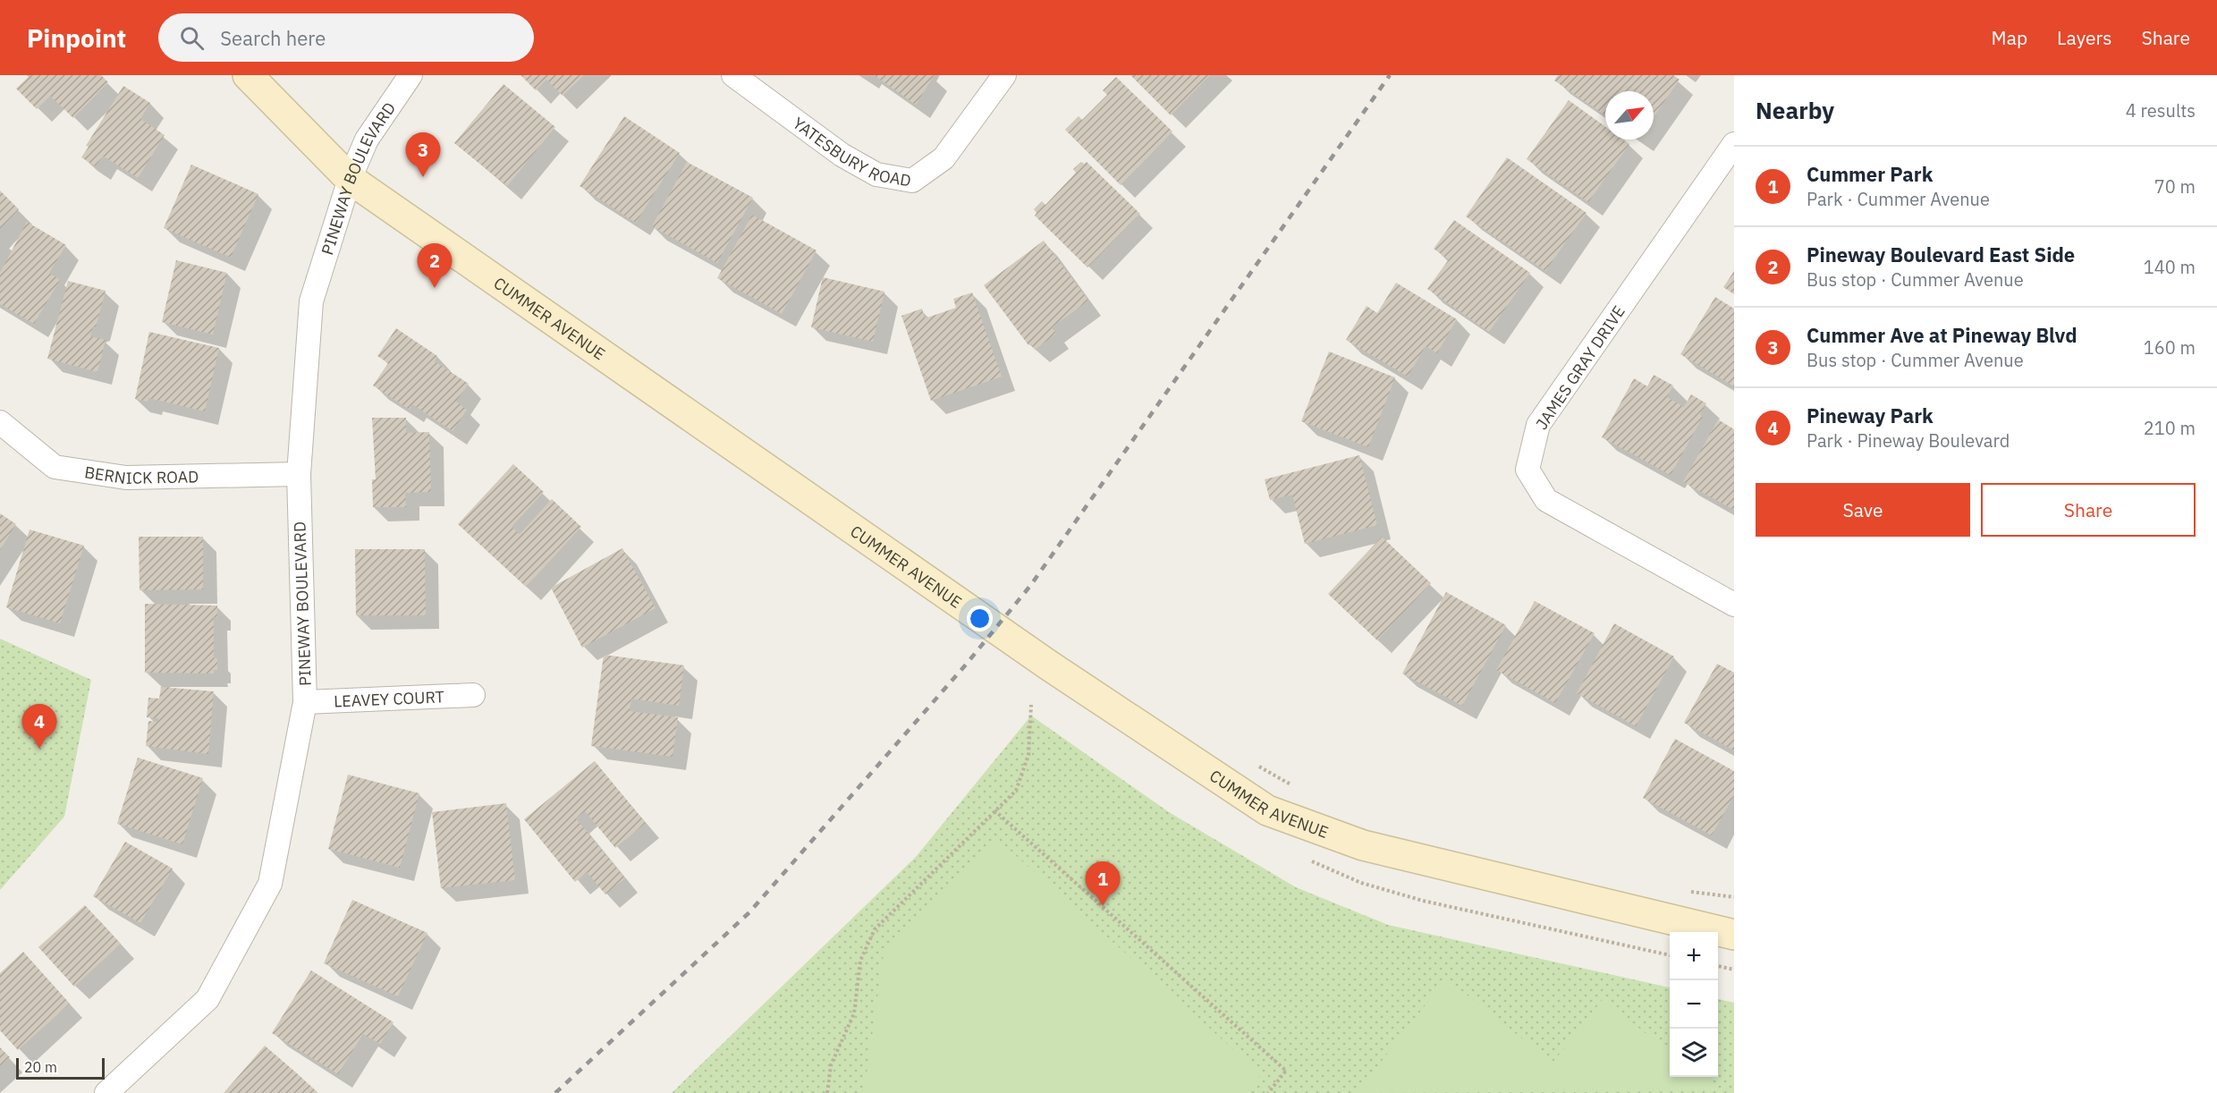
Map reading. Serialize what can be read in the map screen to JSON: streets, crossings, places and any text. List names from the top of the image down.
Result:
{
  "streets": {
    "street": [
      "YATESBURY ROAD",
      "PINEWAY BOULEVARD",
      "CUMMER AVENUE",
      "JAMES GRAY DRIVE",
      "BERNICK ROAD",
      "LEAVEY COURT"
    ]
  },
  "crossings": [
    ["PINEWAY BOULEVARD", "CUMMER AVENUE"],
    ["PINEWAY BOULEVARD", "BERNICK ROAD"],
    ["PINEWAY BOULEVARD", "LEAVEY COURT"]
  ],
  "scale_bar": "20 m",
  "north": "top right",
  "page": {
    "header": "Pinpoint",
    "search": "Search here",
    "nav": ["Map", "Layers", "Share"],
    "heading": ["Nearby", "4 results"],
    "pins": [
      "3",
      "2",
      "4",
      "1"
    ],
    "list": [
      {
        "mark": "1",
        "name": "Cummer Park",
        "note": "Park · Cummer Avenue",
        "value": "70 m"
      },
      {
        "mark": "2",
        "name": "Pineway Boulevard East Side",
        "note": "Bus stop · Cummer Avenue",
        "value": "140 m"
      },
      {
        "mark": "3",
        "name": "Cummer Ave at Pineway Blvd",
        "note": "Bus stop · Cummer Avenue",
        "value": "160 m"
      },
      {
        "mark": "4",
        "name": "Pineway Park",
        "note": "Park · Pineway Boulevard",
        "value": "210 m"
      }
    ],
    "buttons": ["Save", "Share"],
    "map_buttons": ["+", "−"],
    "scale": "20 m"
  }
}
